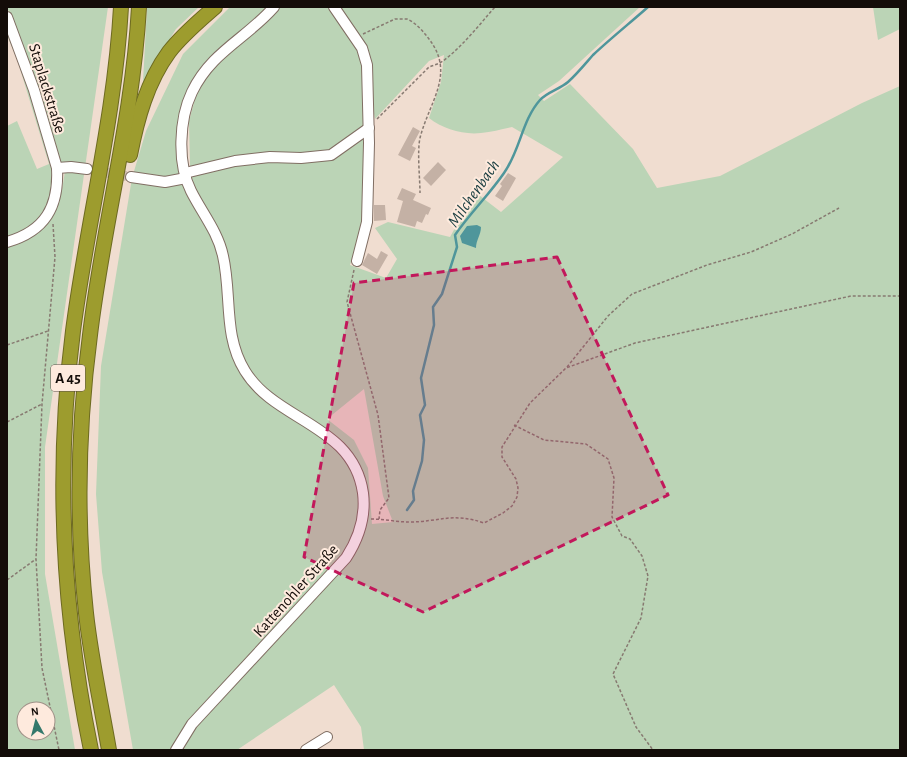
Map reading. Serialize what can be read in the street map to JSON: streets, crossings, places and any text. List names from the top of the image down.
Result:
{
  "streets": {
    "highway": ["A 45"],
    "street": ["Staplackstraße", "Kattenohler Straße"]
  },
  "water": ["Milchenbach"],
  "north": "top"
}
